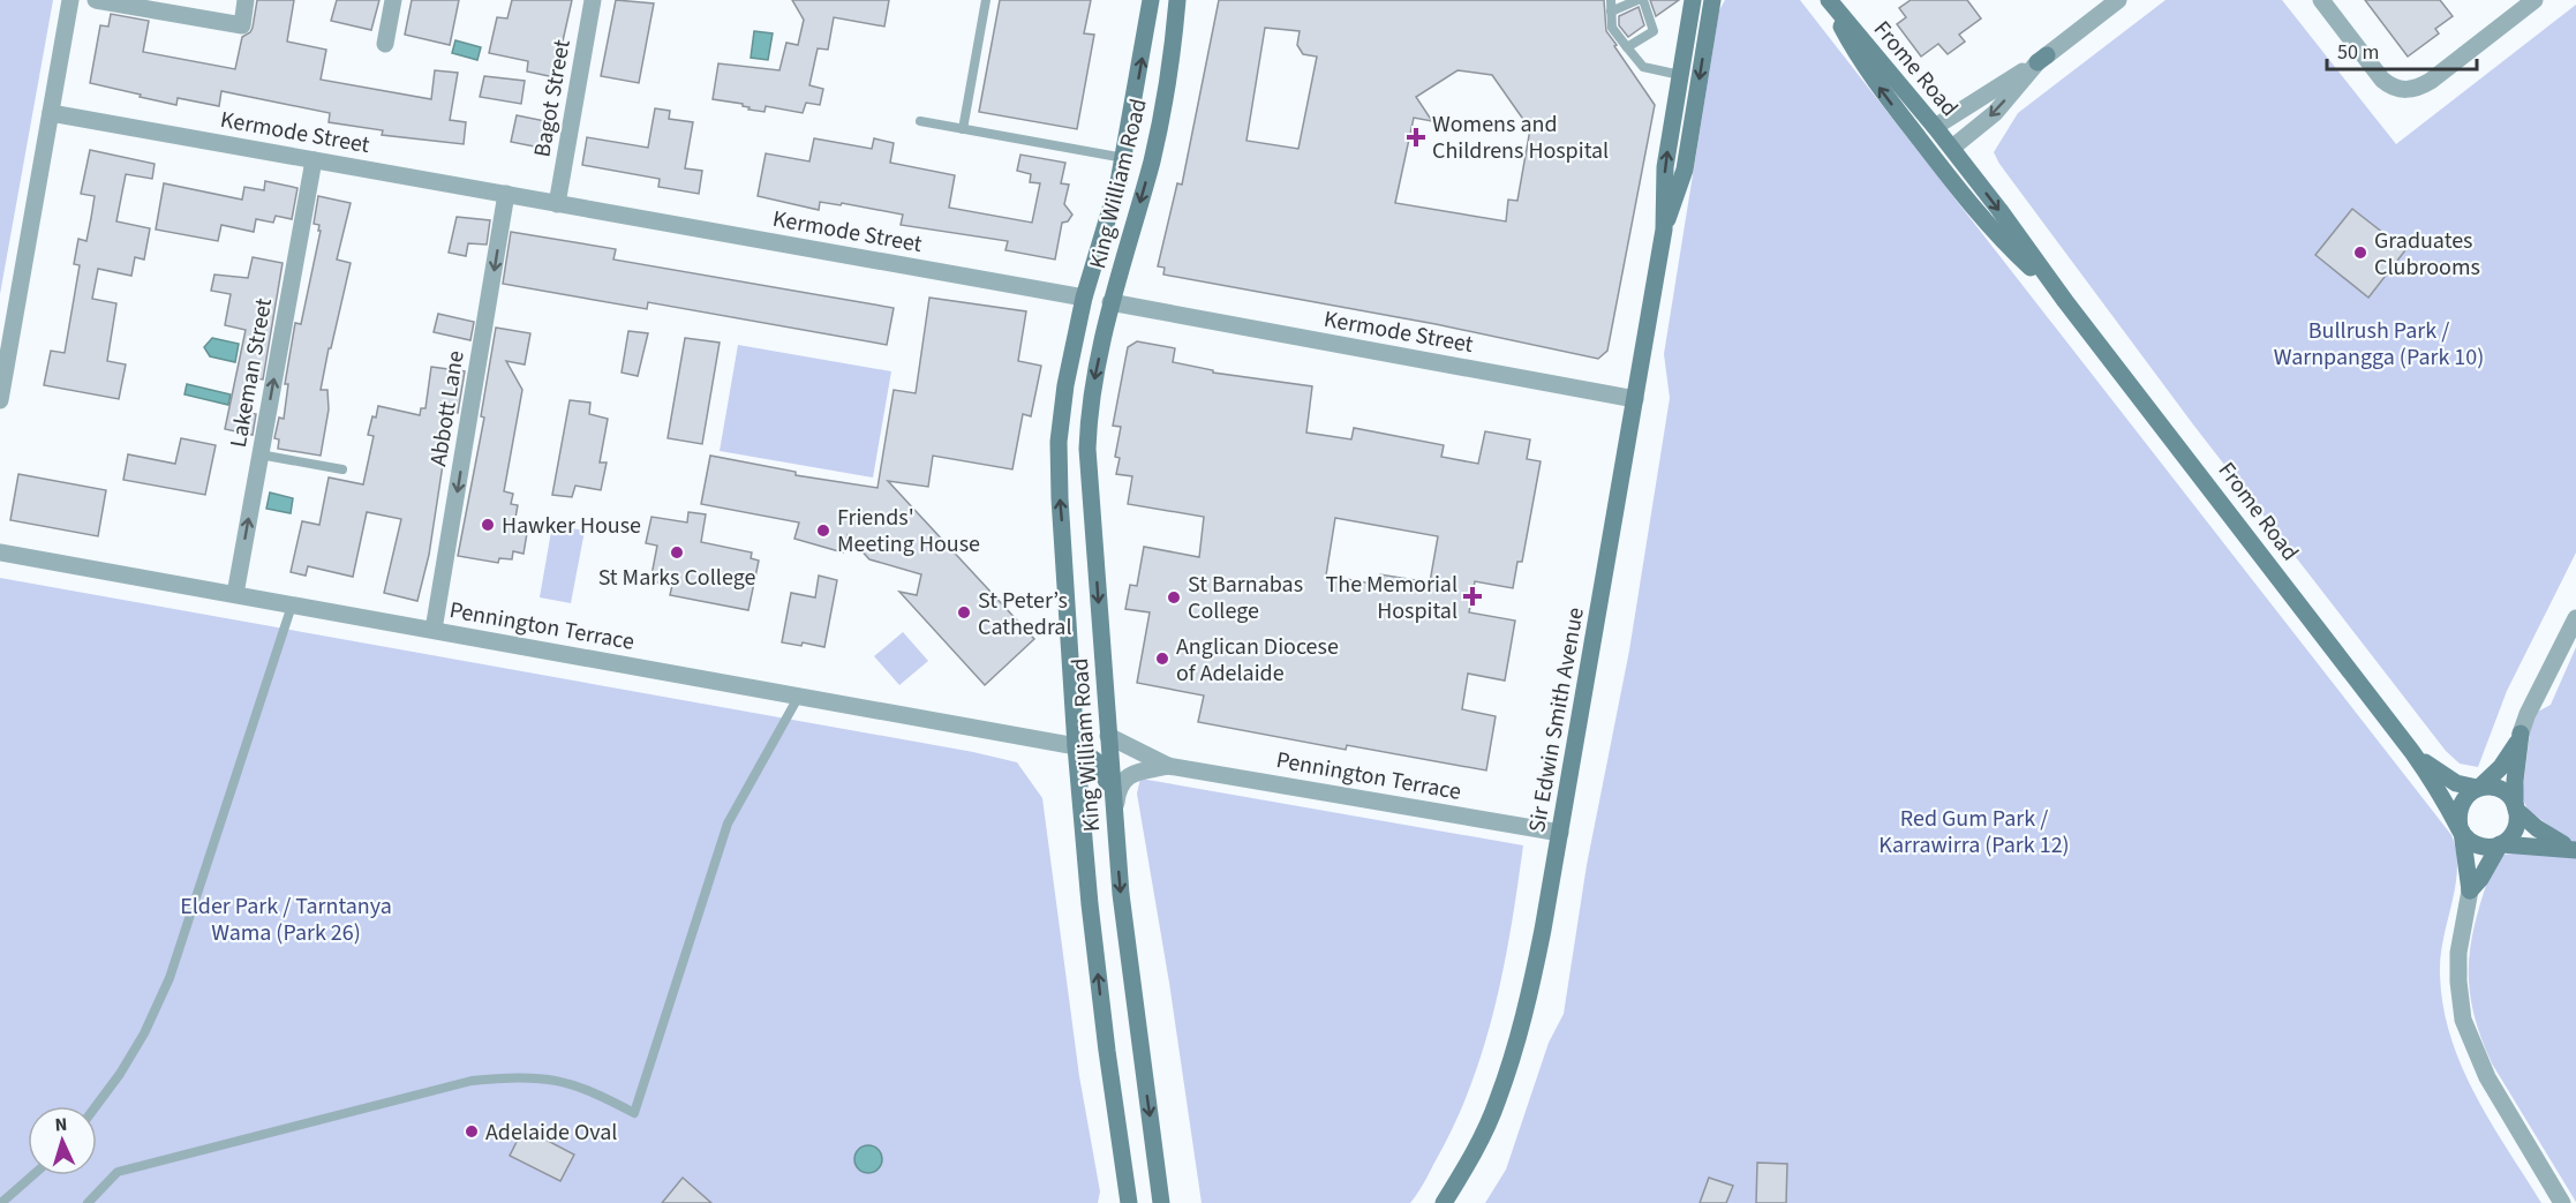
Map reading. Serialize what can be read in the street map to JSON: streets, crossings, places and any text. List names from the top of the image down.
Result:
{
  "streets": {
    "main road": [
      "Frome Road",
      "Kermode Street",
      "King William Road",
      "Sir Edwin Smith Avenue"
    ],
    "street": [
      "Bagot Street",
      "Lakeman Street",
      "Abbott Lane",
      "Pennington Terrace"
    ]
  },
  "crossings": [
    ["Bagot Street", "Kermode Street"],
    ["Kermode Street", "King William Road"],
    ["Kermode Street", "Lakeman Street"],
    ["Kermode Street", "Abbott Lane"],
    ["Kermode Street", "Sir Edwin Smith Avenue"],
    ["King William Road", "Pennington Terrace"],
    ["Lakeman Street", "Pennington Terrace"],
    ["Abbott Lane", "Pennington Terrace"],
    ["Pennington Terrace", "Sir Edwin Smith Avenue"]
  ],
  "one_way": ["Lakeman Street", "Abbott Lane"],
  "parks": ["Bullrush Park / Warnpangga (Park 10)", "Red Gum Park / Karrawirra (Park 12)", "Elder Park / Tarntanya Wama (Park 26)"],
  "places": {
    "health": ["Womens and Childrens Hospital", "The Memorial Hospital"],
    "other": [
      "Graduates Clubrooms",
      "Hawker House",
      "Friends' Meeting House",
      "St Marks College",
      "St Barnabas College",
      "St Peter’s Cathedral",
      "Anglican Diocese of Adelaide",
      "Adelaide Oval"
    ]
  },
  "scale_bar": "50 m",
  "north": "top"
}
